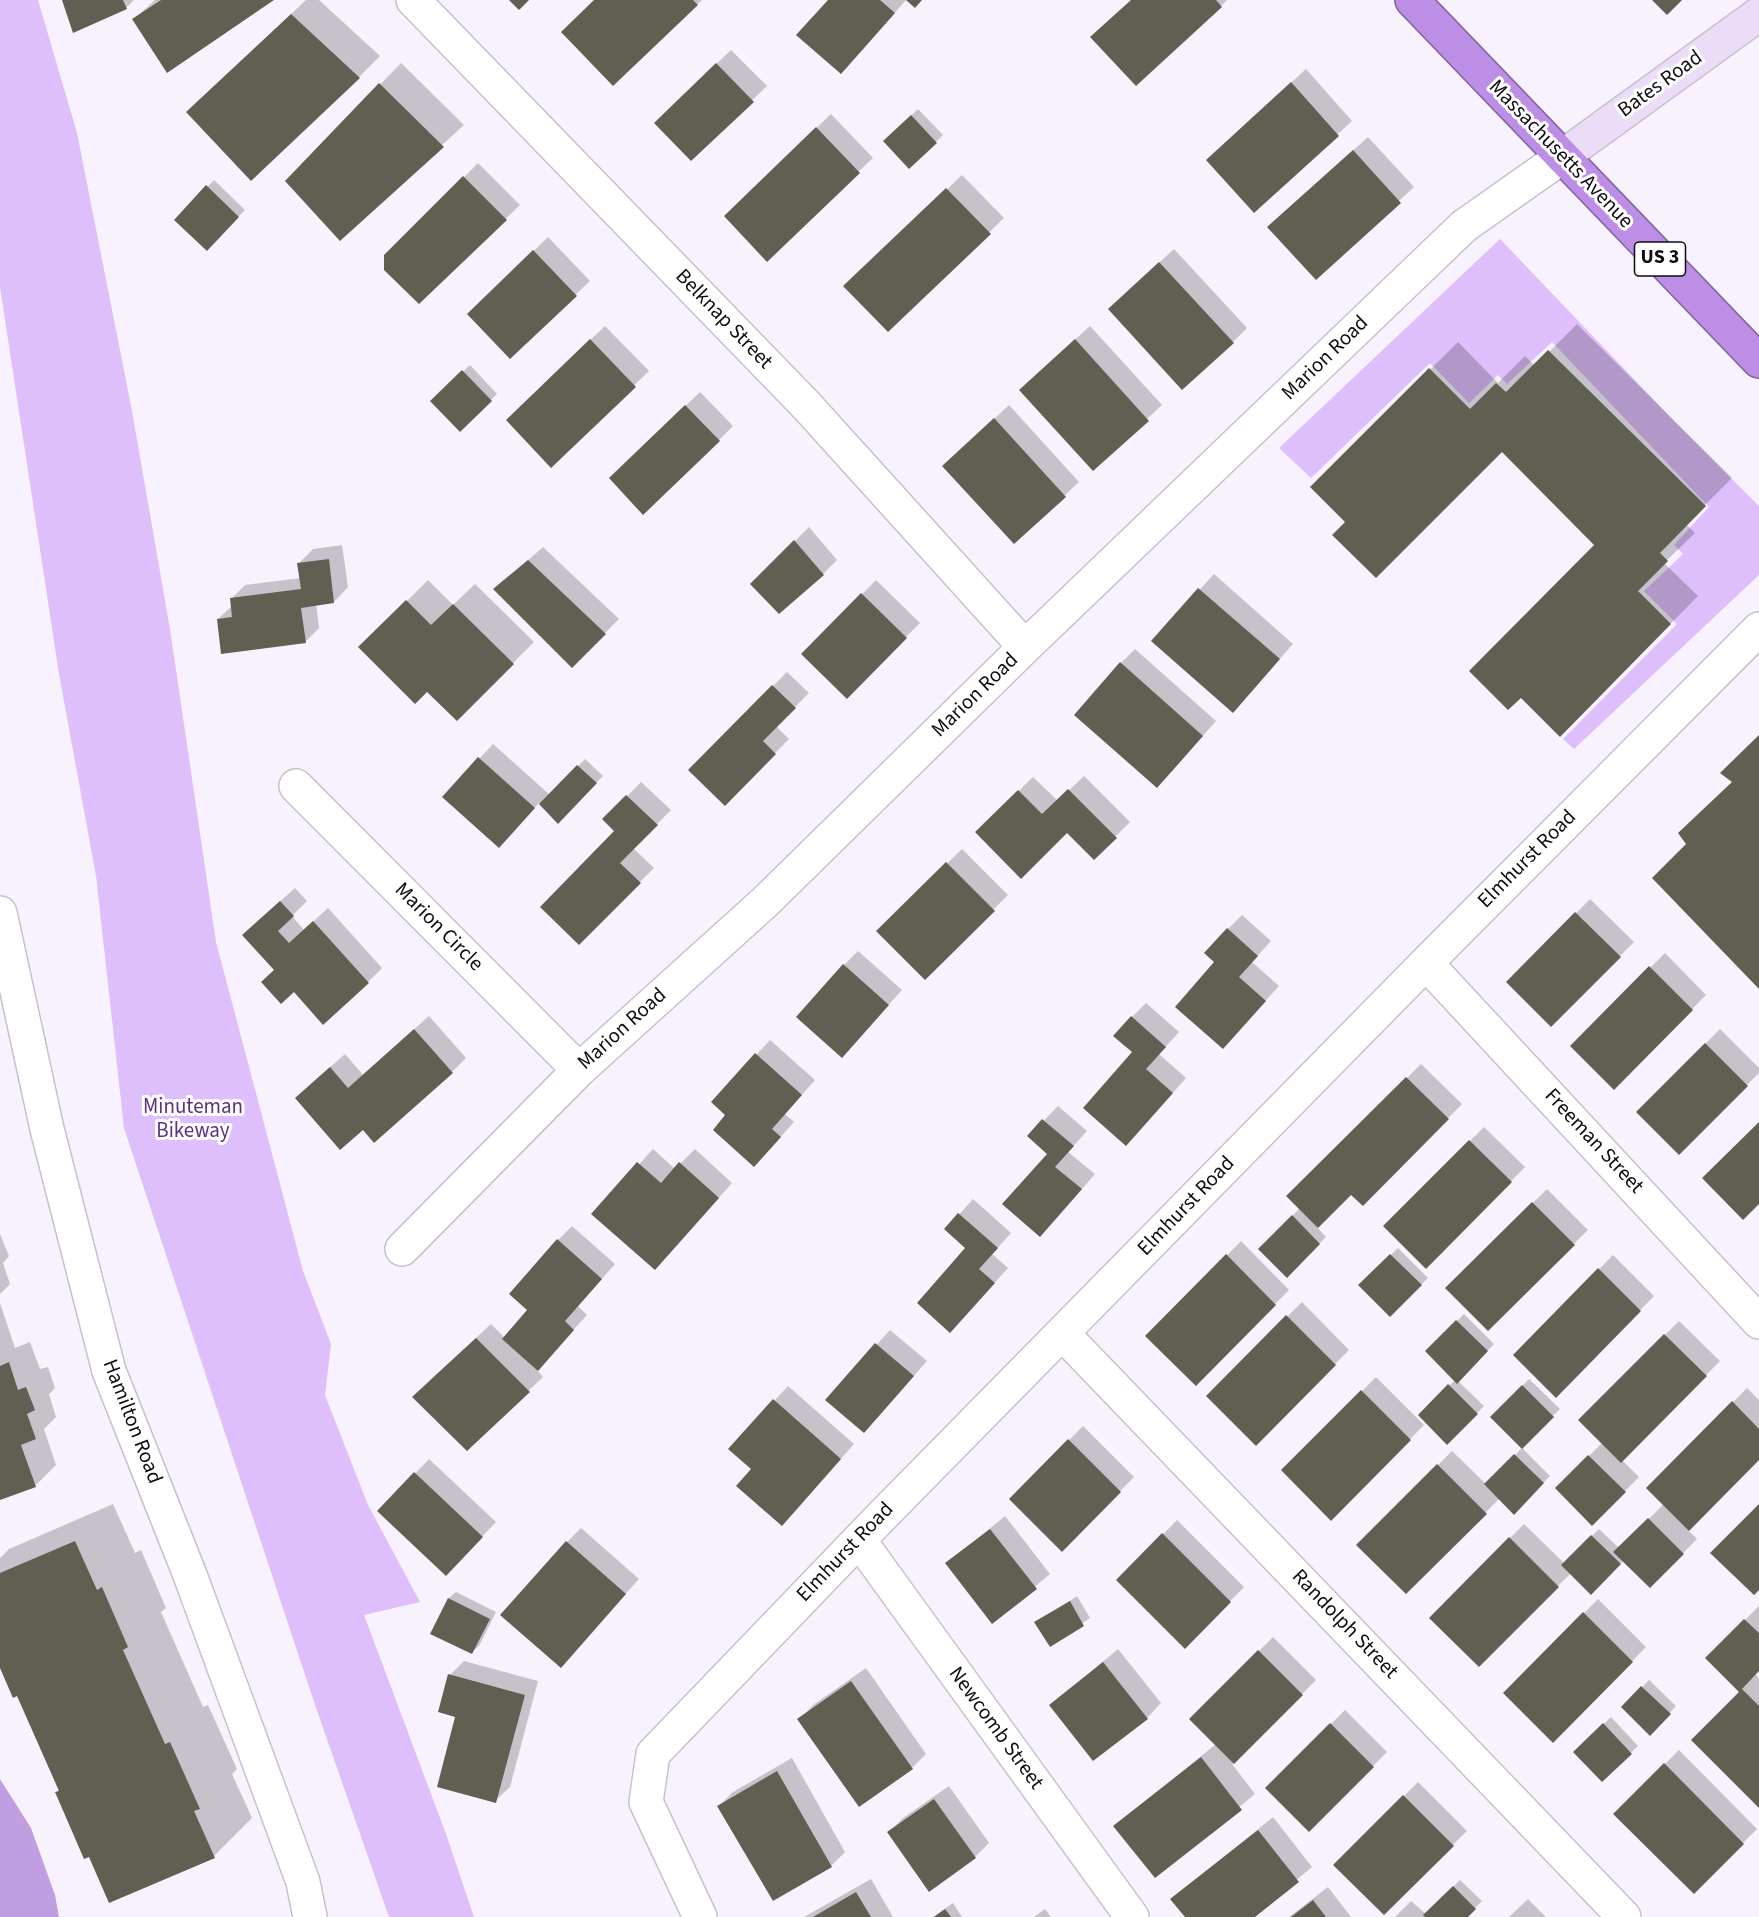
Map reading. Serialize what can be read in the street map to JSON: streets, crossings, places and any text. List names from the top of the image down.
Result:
{
  "streets": {
    "highway": ["Massachusetts Avenue", "US 3"],
    "street": [
      "Bates Road",
      "Belknap Street",
      "Marion Road",
      "Elmhurst Road",
      "Marion Circle",
      "Freeman Street",
      "Hamilton Road",
      "Randolph Street",
      "Newcomb Street"
    ]
  },
  "crossings": [
    ["Bates Road", "Massachusetts Avenue"],
    ["Bates Road", "Marion Road"],
    ["Massachusetts Avenue", "Marion Road"],
    ["Belknap Street", "Marion Road"],
    ["Marion Road", "Marion Circle"],
    ["Elmhurst Road", "Freeman Street"],
    ["Elmhurst Road", "Randolph Street"],
    ["Elmhurst Road", "Newcomb Street"]
  ],
  "parks": ["Minuteman Bikeway"]
}
